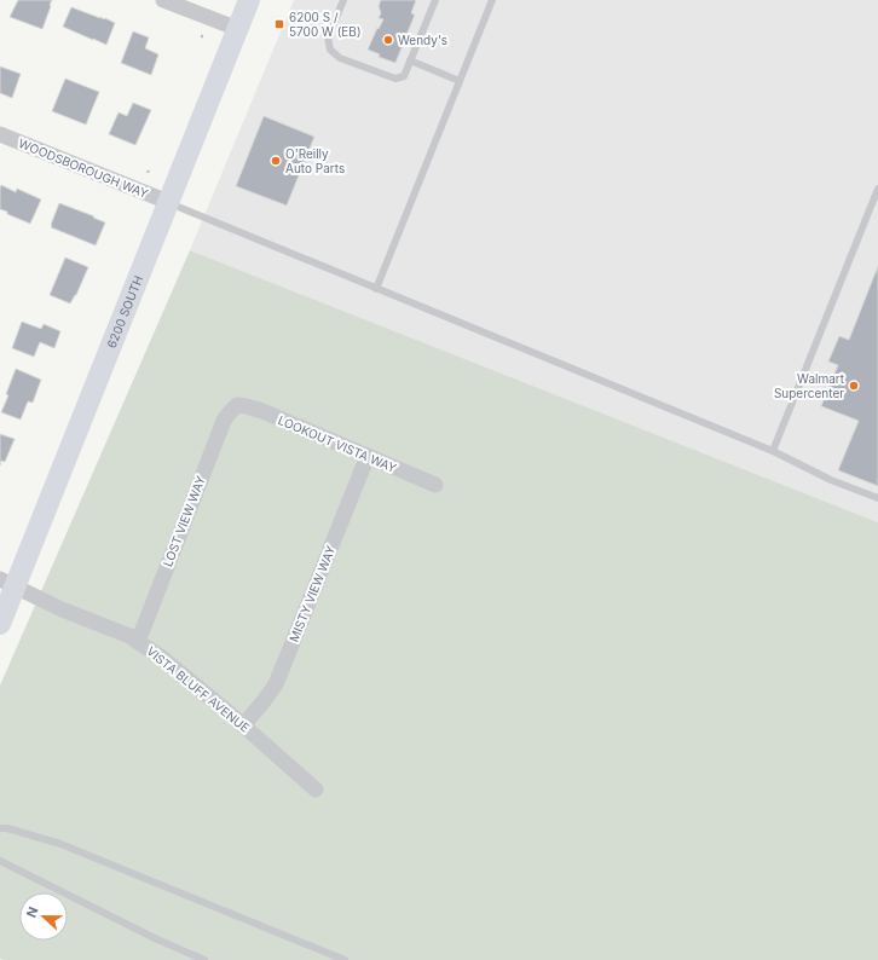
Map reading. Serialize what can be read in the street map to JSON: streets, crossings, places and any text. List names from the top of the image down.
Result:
{
  "streets": {
    "main road": ["6200 SOUTH"],
    "street": [
      "WOODSBOROUGH WAY",
      "LOOKOUT VISTA WAY",
      "LOST VIEW WAY",
      "MISTY VIEW WAY",
      "VISTA BLUFF AVENUE"
    ]
  },
  "crossings": [
    ["WOODSBOROUGH WAY", "6200 SOUTH"],
    ["6200 SOUTH", "VISTA BLUFF AVENUE"],
    ["LOOKOUT VISTA WAY", "LOST VIEW WAY"],
    ["LOOKOUT VISTA WAY", "MISTY VIEW WAY"],
    ["LOST VIEW WAY", "VISTA BLUFF AVENUE"],
    ["MISTY VIEW WAY", "VISTA BLUFF AVENUE"]
  ],
  "places": {
    "transit": ["6200 S / 5700 W (EB)"],
    "other": ["Wendy's", "O'Reilly Auto Parts", "Walmart Supercenter"]
  },
  "north": "left"
}
